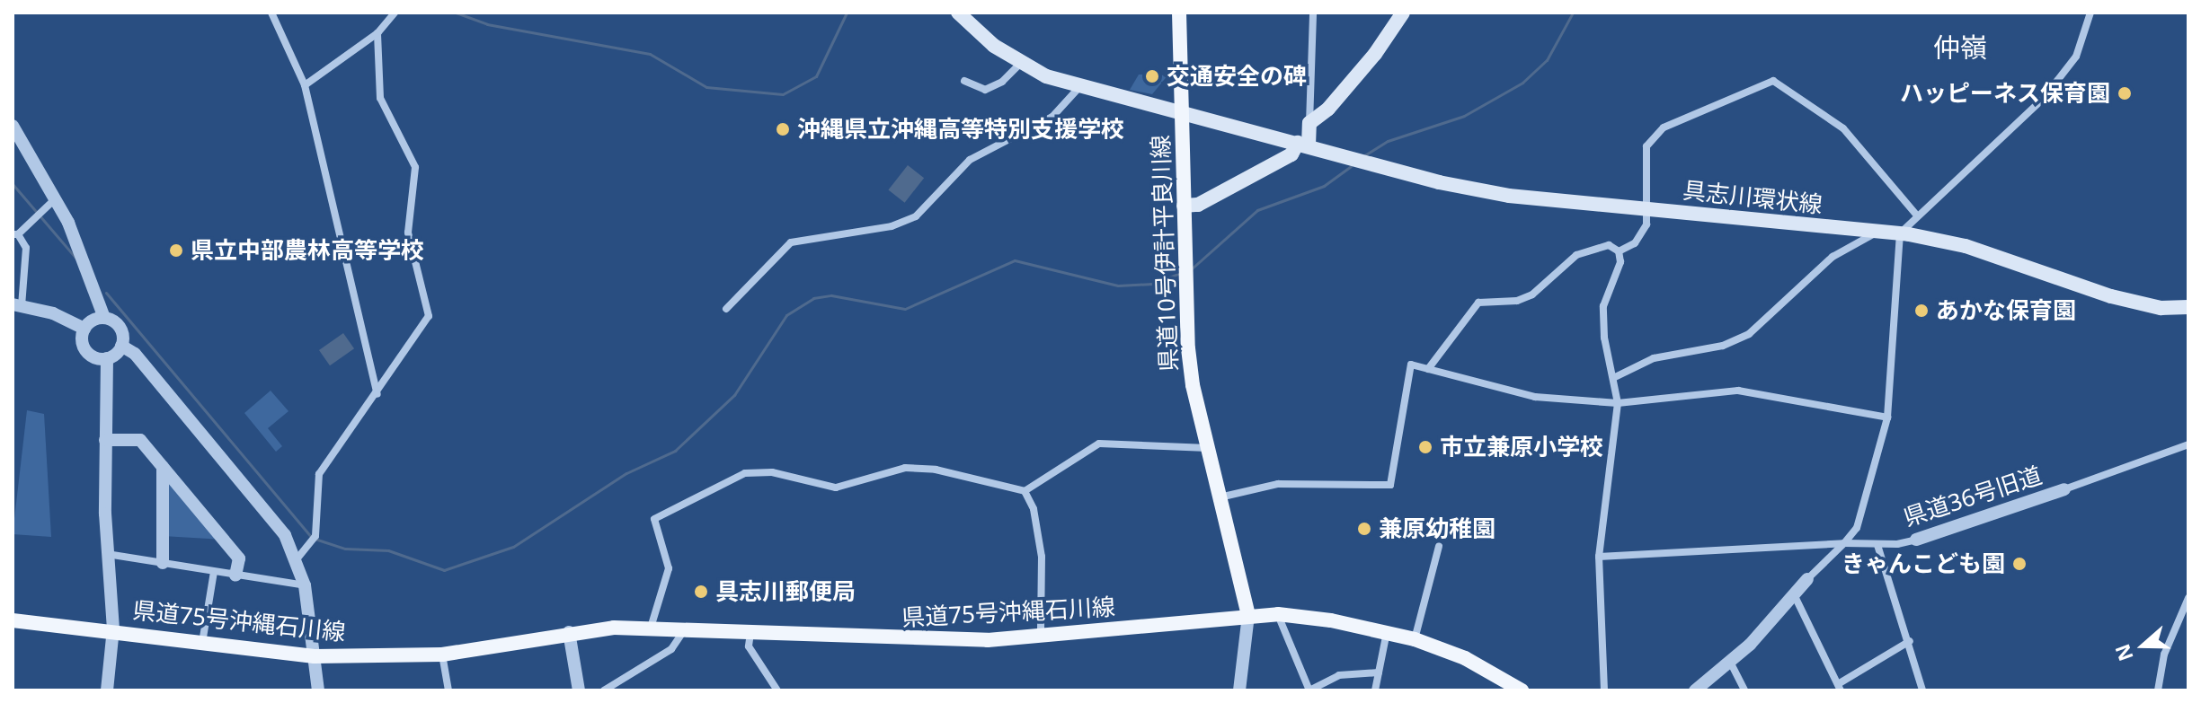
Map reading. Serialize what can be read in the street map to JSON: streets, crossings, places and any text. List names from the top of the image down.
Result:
{
  "streets": {
    "main road": ["具志川環状線", "県道10号伊計平良川線", "県道75号沖縄石川線"],
    "street": ["県道36号旧道"]
  },
  "crossings": [
    ["具志川環状線", "県道10号伊計平良川線"],
    ["県道10号伊計平良川線", "県道75号沖縄石川線"]
  ],
  "districts": ["仲嶺"],
  "places": [
    "交通安全の碑",
    "ハッピーネス保育園",
    "沖縄県立沖縄高等特別支援学校",
    "県立中部農林高等学校",
    "あかな保育園",
    "市立兼原小学校",
    "兼原幼稚園",
    "きゃんこども園",
    "具志川郵便局"
  ],
  "north": "left"
}
